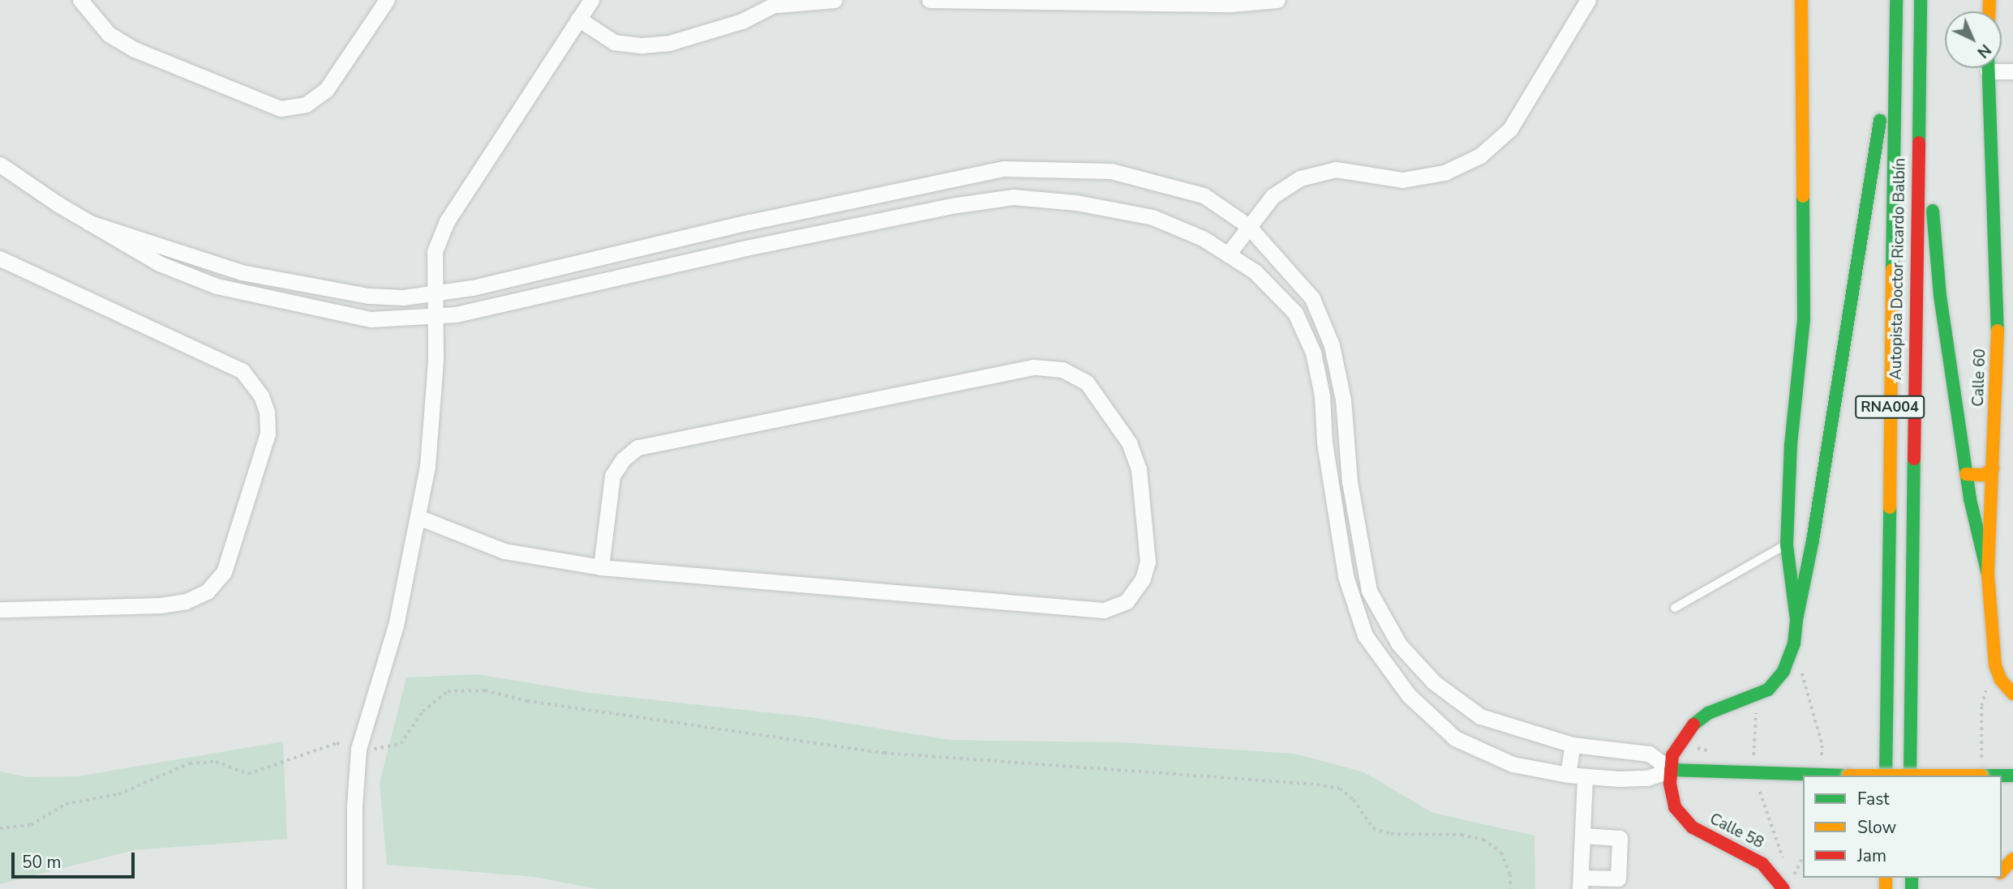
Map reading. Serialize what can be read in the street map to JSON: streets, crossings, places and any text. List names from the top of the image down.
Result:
{
  "streets": {
    "main road": [
      "Autopista Doctor Ricardo Balbín",
      "Calle 60",
      "RNA004",
      "Calle 58"
    ]
  },
  "legend": ["Fast", "Slow", "Jam"],
  "scale_bar": "50 m",
  "north": "bottom right"
}
